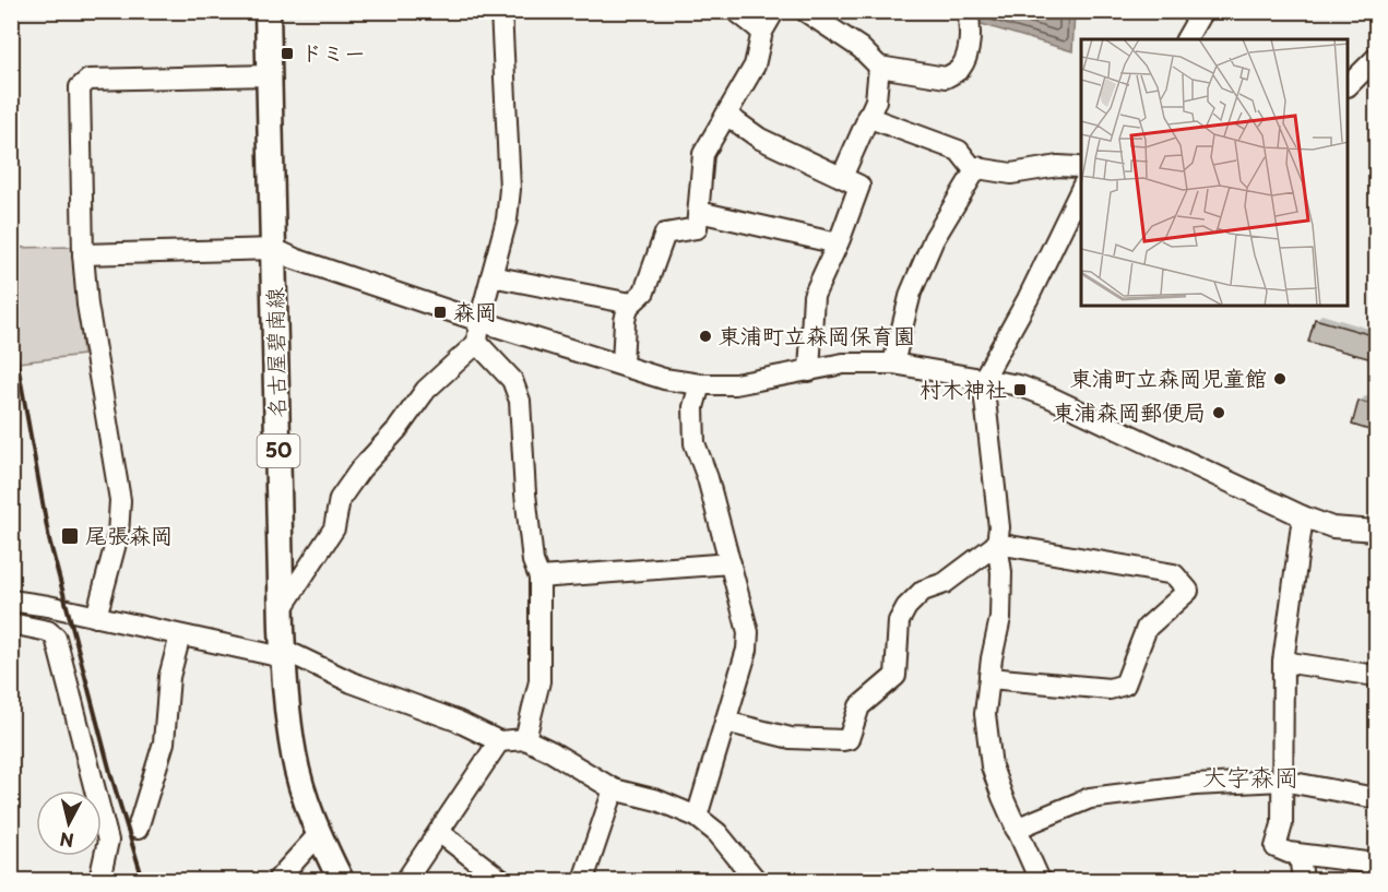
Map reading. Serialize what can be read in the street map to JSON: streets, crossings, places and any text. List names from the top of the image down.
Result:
{
  "streets": {
    "main road": ["名古屋碧南線", "50"]
  },
  "districts": ["大字森岡"],
  "places": {
    "transit": [
      "ドミー",
      "森岡",
      "村木神社",
      "尾張森岡"
    ],
    "other": ["東浦町立森岡保育園", "東浦町立森岡児童館", "東浦森岡郵便局"]
  },
  "north": "bottom"
}
